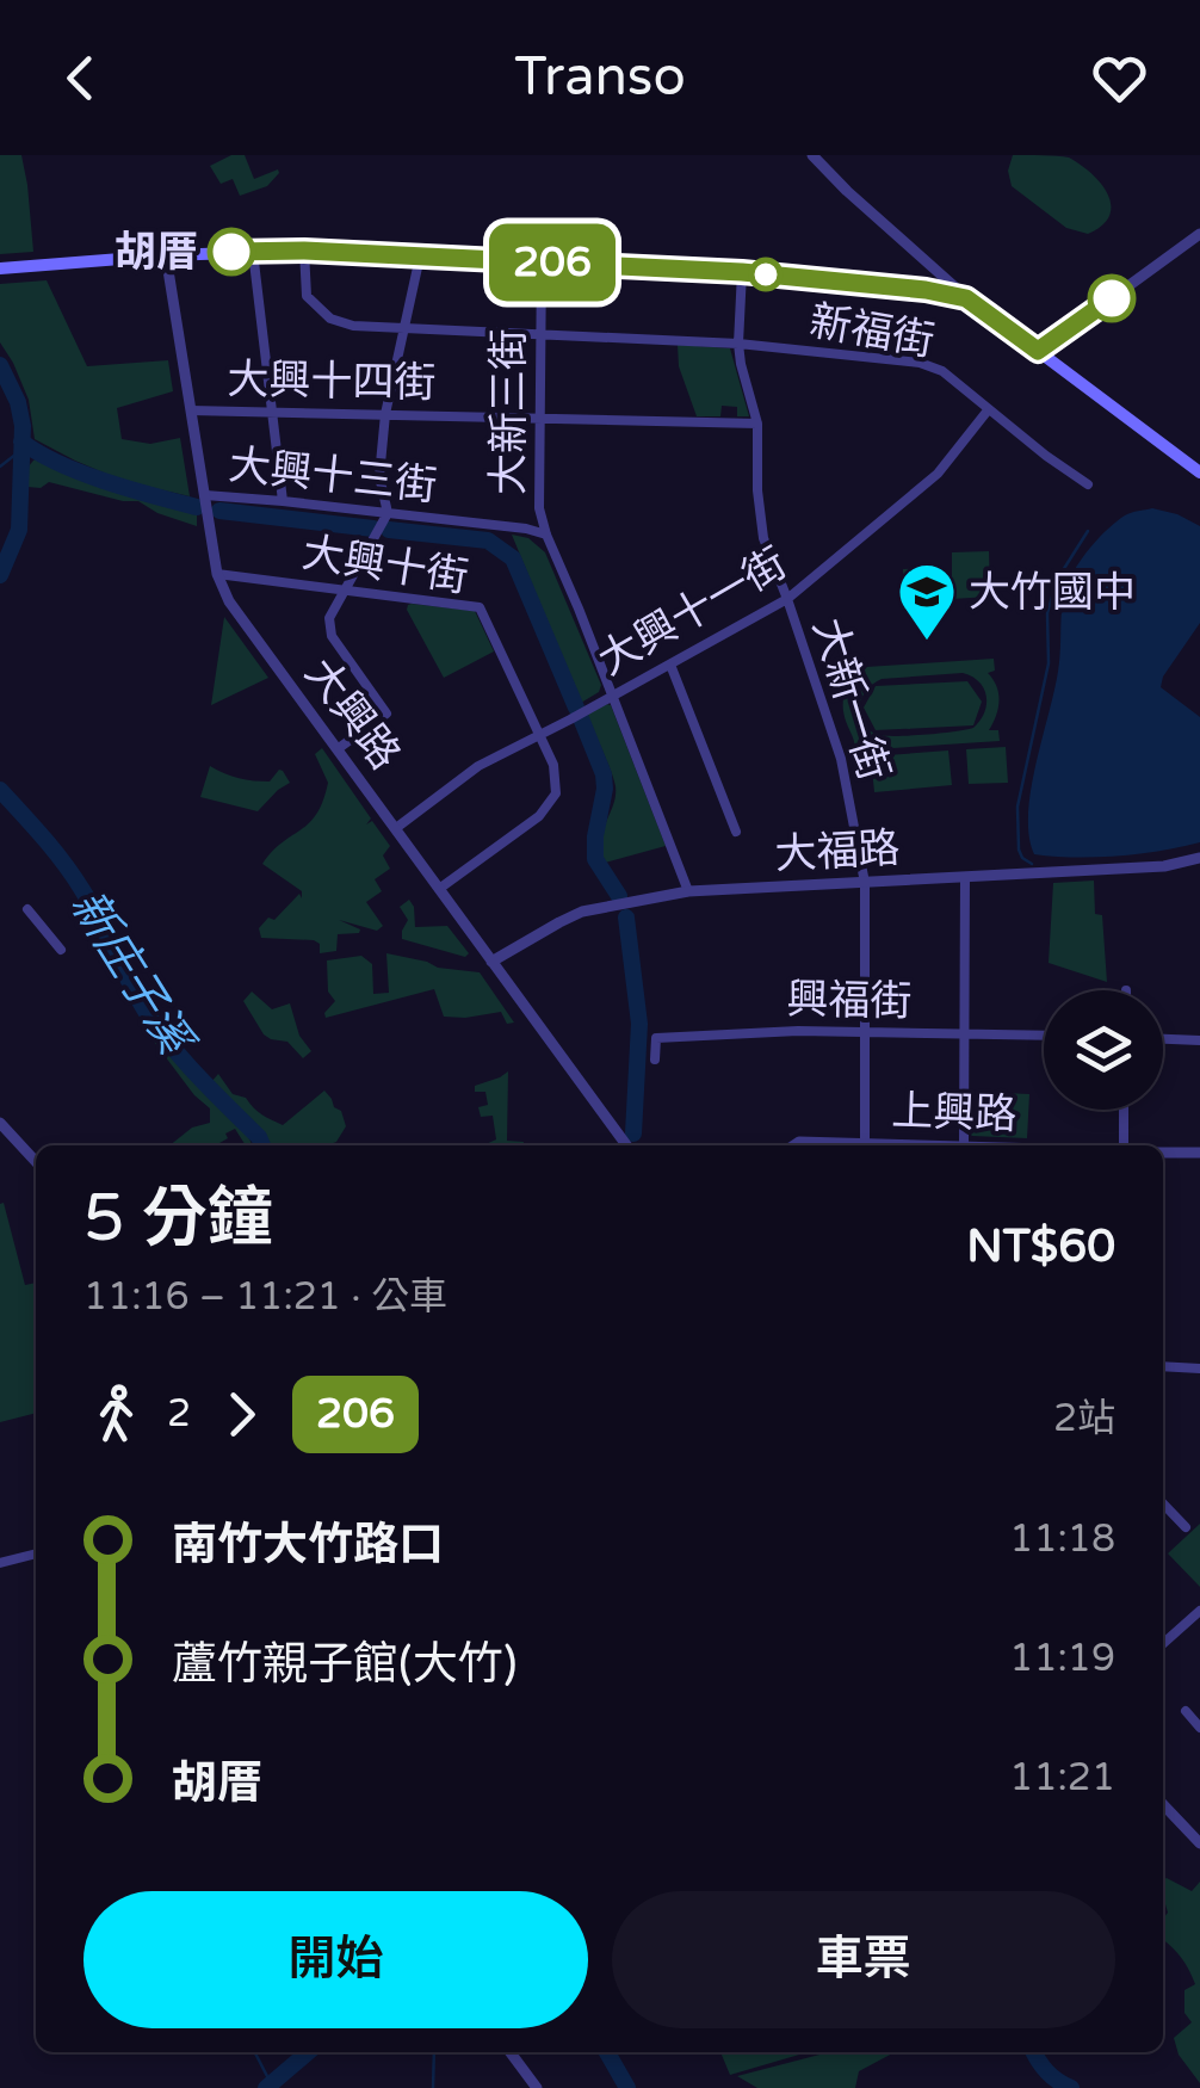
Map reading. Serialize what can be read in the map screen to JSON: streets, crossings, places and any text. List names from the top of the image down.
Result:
{
  "streets": {
    "street": [
      "新福街",
      "大興十四街",
      "大新三街",
      "大興十三街",
      "大興十街",
      "大興十一街",
      "大新一街",
      "大興路",
      "大福路",
      "興福街",
      "上興路"
    ]
  },
  "crossings": [
    ["新福街", "大新三街"],
    ["新福街", "大興十一街"],
    ["新福街", "大新一街"],
    ["大興十四街", "大新三街"],
    ["大興十四街", "大新一街"],
    ["大興十四街", "大興路"],
    ["大新三街", "大興十三街"],
    ["大新三街", "大興十一街"],
    ["大新三街", "大福路"],
    ["大興十三街", "大興路"],
    ["大興十街", "大興十一街"],
    ["大興十街", "大興路"],
    ["大興十一街", "大新一街"],
    ["大興十一街", "大興路"],
    ["大新一街", "大福路"],
    ["大新一街", "興福街"],
    ["大興路", "大福路"]
  ],
  "water": ["新庄子溪"],
  "places": {
    "other": ["胡厝"],
    "school or university": ["大竹國中"]
  },
  "lines": ["bus line 206"],
  "page": {
    "header": "Transo",
    "on_map": "206",
    "heading": ["5 分鐘", "11:16 – 11:21 · 公車", "NT$60"],
    "legs": ["2", "206", "2站"],
    "list": [
      {
        "name": "南竹大竹路口",
        "value": "11:18"
      },
      {
        "name": "蘆竹親子館(大竹)",
        "value": "11:19"
      },
      {
        "name": "胡厝",
        "value": "11:21"
      }
    ],
    "buttons": ["開始", "車票"]
  }
}
